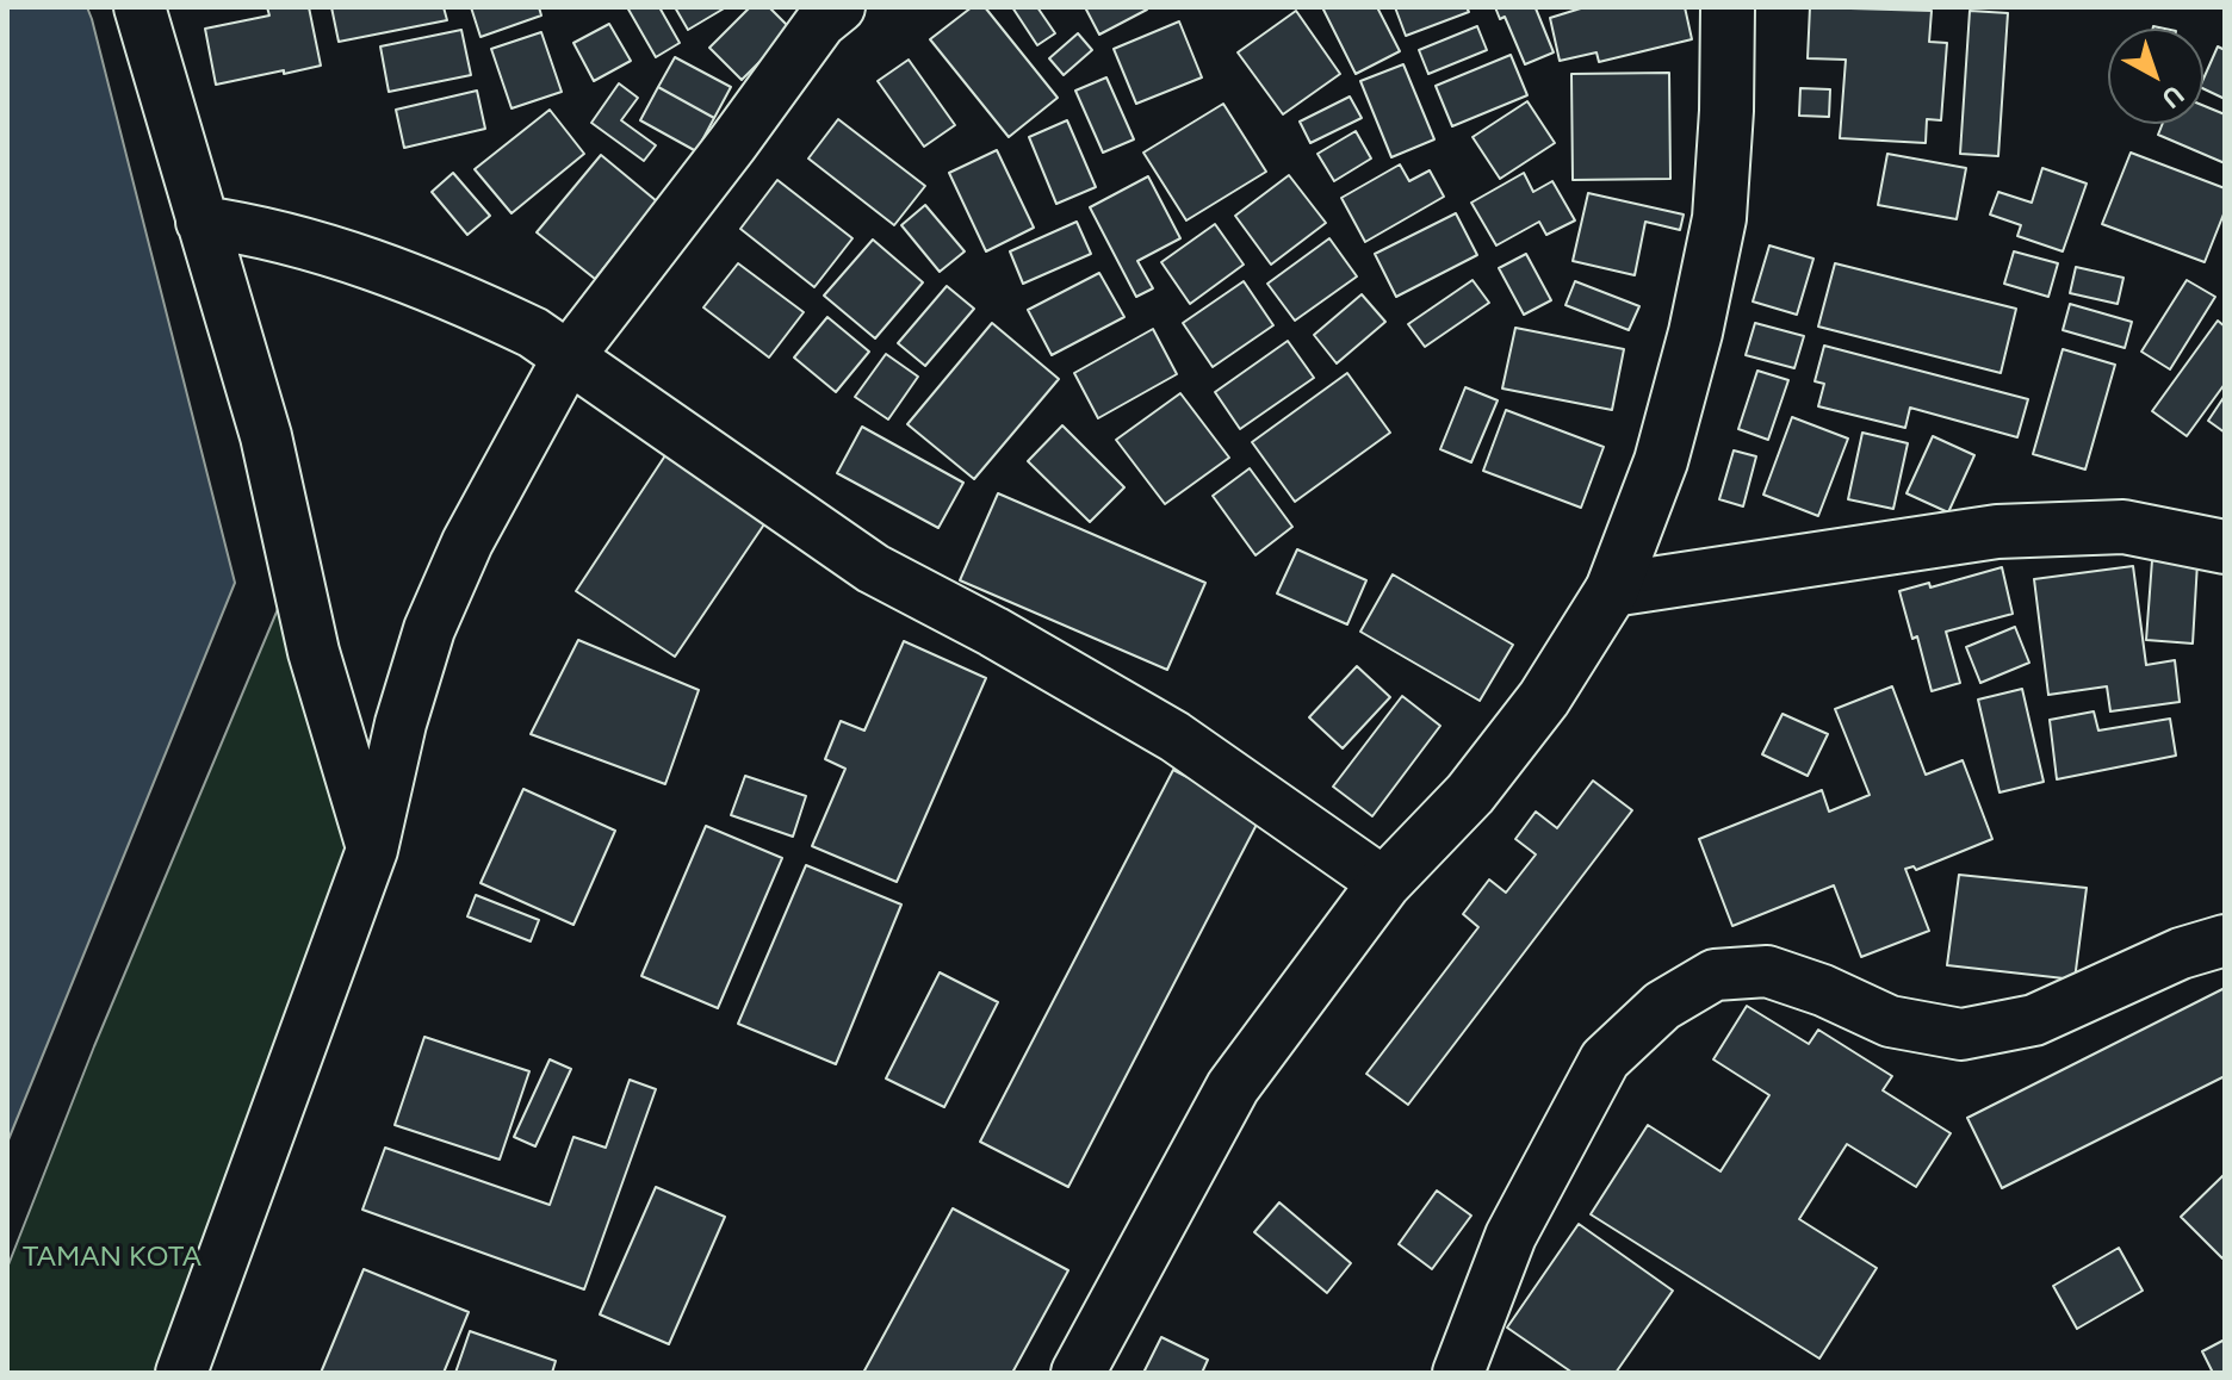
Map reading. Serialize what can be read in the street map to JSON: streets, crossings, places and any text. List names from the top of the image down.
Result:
{
  "parks": ["TAMAN KOTA"],
  "north": "bottom right"
}
